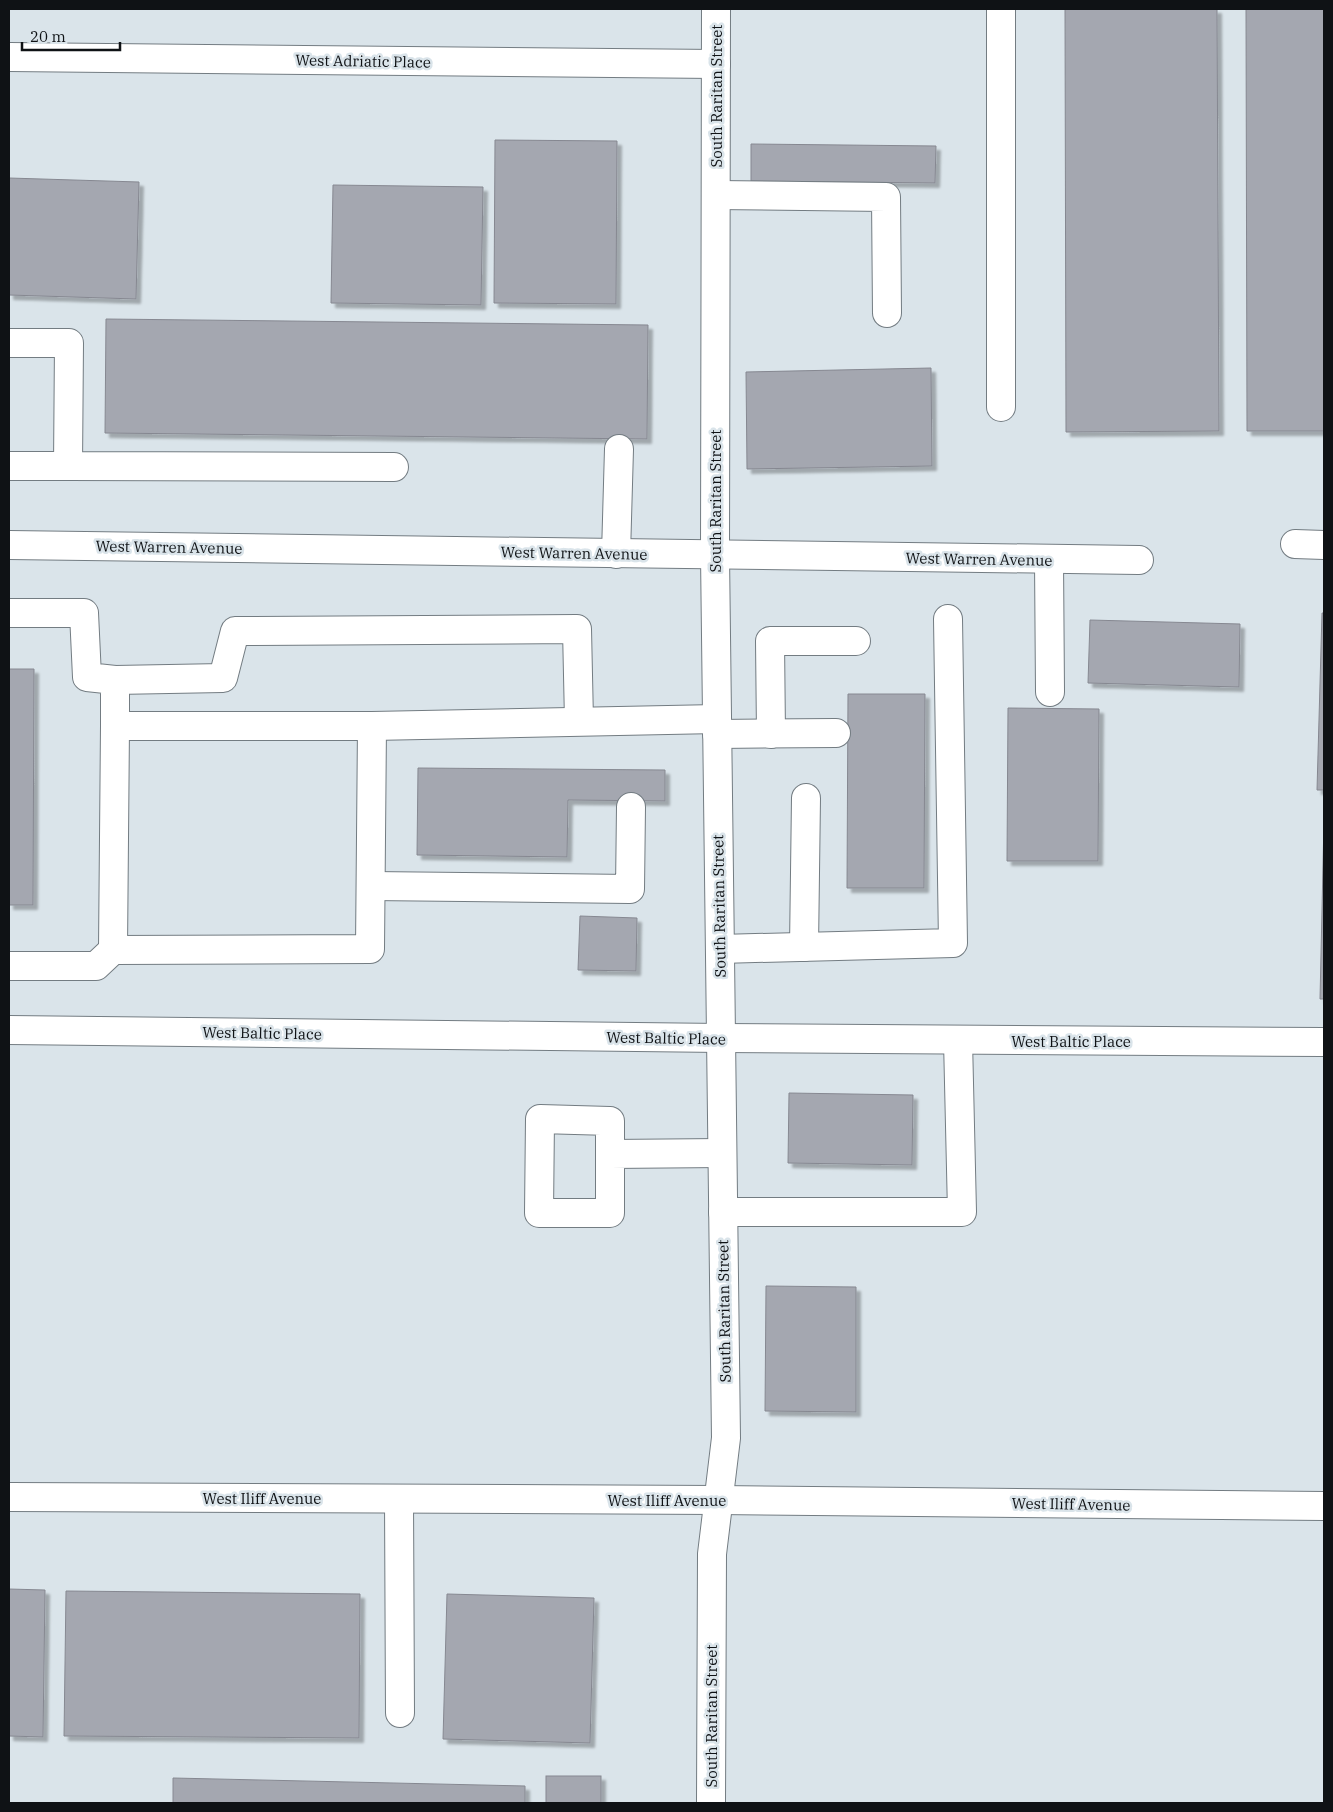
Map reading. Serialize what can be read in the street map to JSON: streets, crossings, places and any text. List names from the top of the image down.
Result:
{
  "streets": {
    "street": [
      "West Adriatic Place",
      "South Raritan Street",
      "West Warren Avenue",
      "West Baltic Place",
      "West Iliff Avenue"
    ]
  },
  "crossings": [
    ["West Adriatic Place", "South Raritan Street"],
    ["South Raritan Street", "West Warren Avenue"],
    ["South Raritan Street", "West Baltic Place"],
    ["South Raritan Street", "West Iliff Avenue"]
  ],
  "scale_bar": "20 m"
}
